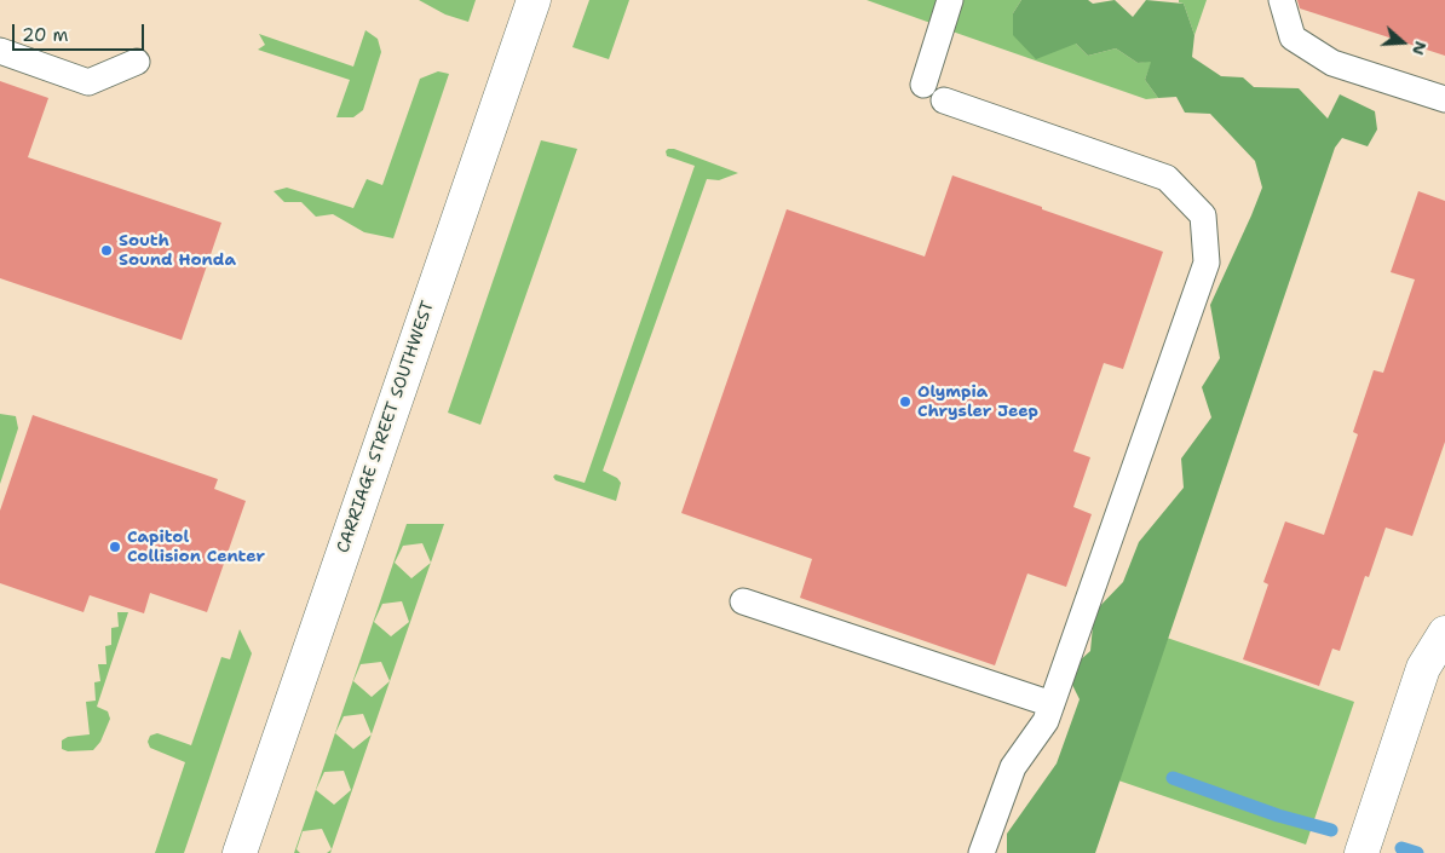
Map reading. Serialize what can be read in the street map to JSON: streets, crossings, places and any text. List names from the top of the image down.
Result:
{
  "streets": {
    "street": ["CARRIAGE STREET SOUTHWEST"]
  },
  "places": ["South Sound Honda", "Olympia Chrysler Jeep", "Capitol Collision Center"],
  "scale_bar": "20 m",
  "north": "right"
}
